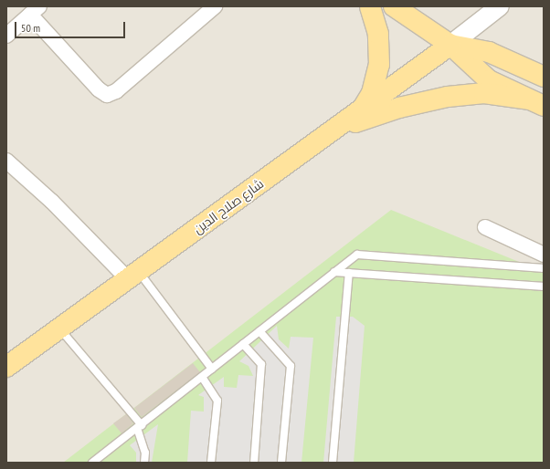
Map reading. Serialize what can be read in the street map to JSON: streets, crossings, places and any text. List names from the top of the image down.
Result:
{
  "streets": {
    "main road": ["شارع صلاح الدين"]
  },
  "scale_bar": "50 m"
}
